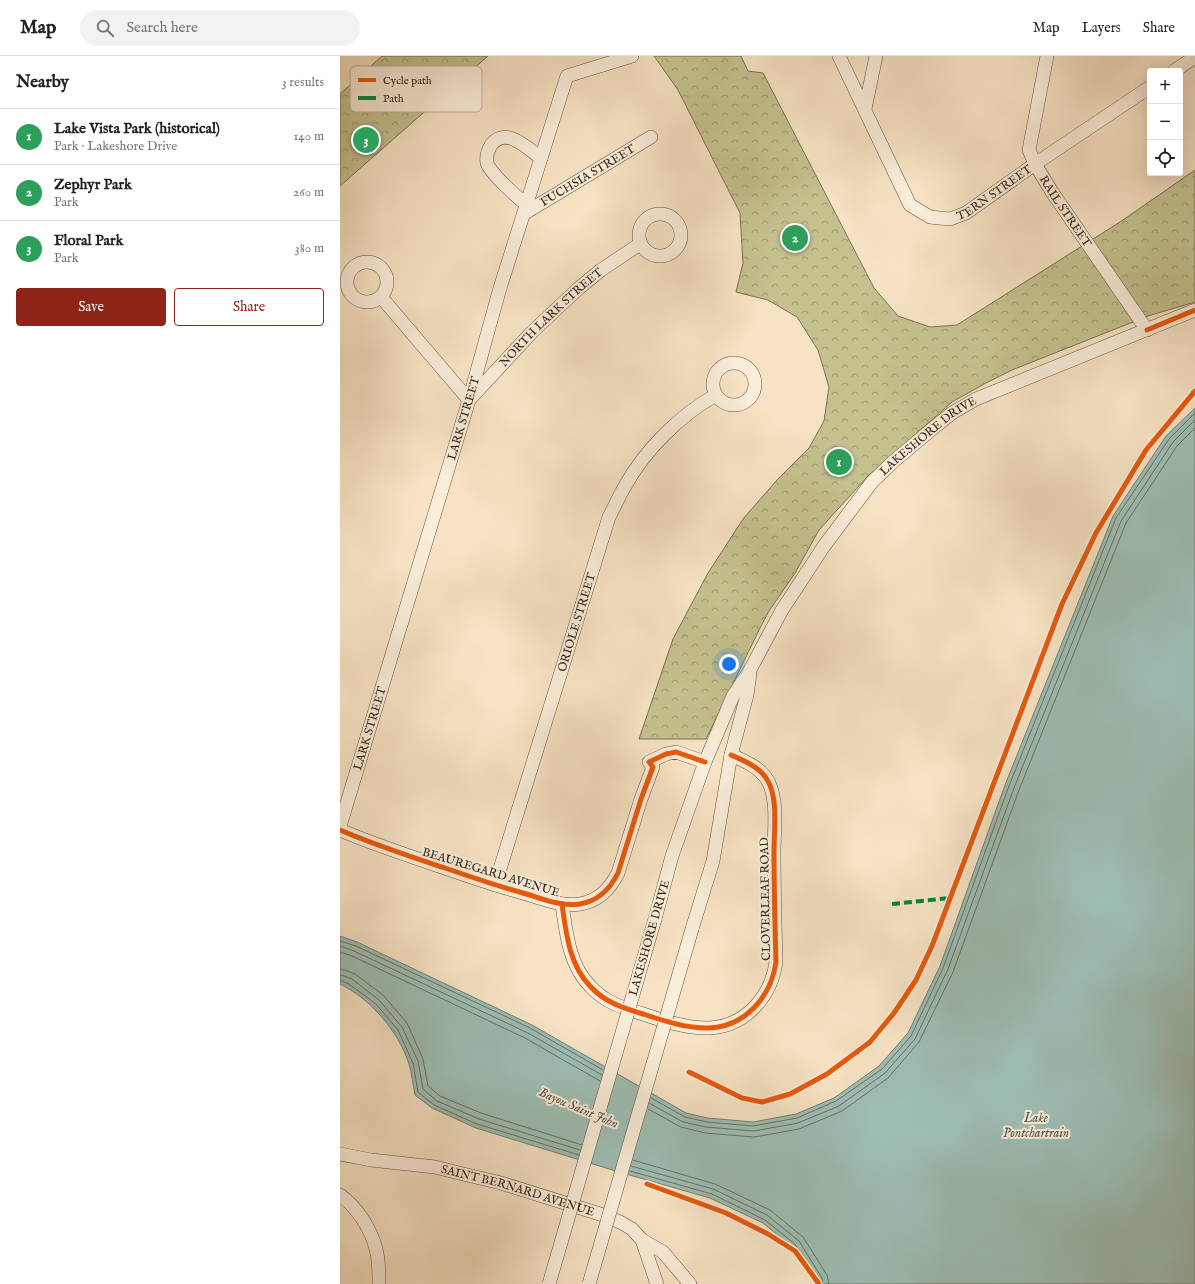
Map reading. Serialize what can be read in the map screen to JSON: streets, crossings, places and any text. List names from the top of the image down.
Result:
{
  "streets": {
    "street": [
      "FUCHSIA STREET",
      "TERN STREET",
      "RAIL STREET",
      "NORTH LARK STREET",
      "LARK STREET",
      "LAKESHORE DRIVE",
      "ORIOLE STREET",
      "BEAUREGARD AVENUE",
      "CLOVERLEAF ROAD",
      "SAINT BERNARD AVENUE"
    ]
  },
  "crossings": [
    ["FUCHSIA STREET", "LARK STREET"],
    ["TERN STREET", "RAIL STREET"],
    ["RAIL STREET", "LAKESHORE DRIVE"],
    ["NORTH LARK STREET", "LARK STREET"],
    ["LAKESHORE DRIVE", "BEAUREGARD AVENUE"],
    ["LAKESHORE DRIVE", "CLOVERLEAF ROAD"],
    ["ORIOLE STREET", "BEAUREGARD AVENUE"],
    ["BEAUREGARD AVENUE", "CLOVERLEAF ROAD"]
  ],
  "water": ["Bayou Saint John", "Lake Pontchartrain"],
  "legend": ["Cycle path", "Path"],
  "page": {
    "header": "Map",
    "search": "Search here",
    "nav": ["Map", "Layers", "Share"],
    "heading": ["Nearby", "3 results"],
    "map_buttons": ["+", "−"],
    "list": [
      {
        "mark": "1",
        "name": "Lake Vista Park (historical)",
        "note": "Park · Lakeshore Drive",
        "value": "140 m"
      },
      {
        "mark": "2",
        "name": "Zephyr Park",
        "note": "Park",
        "value": "260 m"
      },
      {
        "mark": "3",
        "name": "Floral Park",
        "note": "Park",
        "value": "380 m"
      }
    ],
    "pins": ["3", "2", "1"],
    "buttons": ["Save", "Share"]
  }
}
